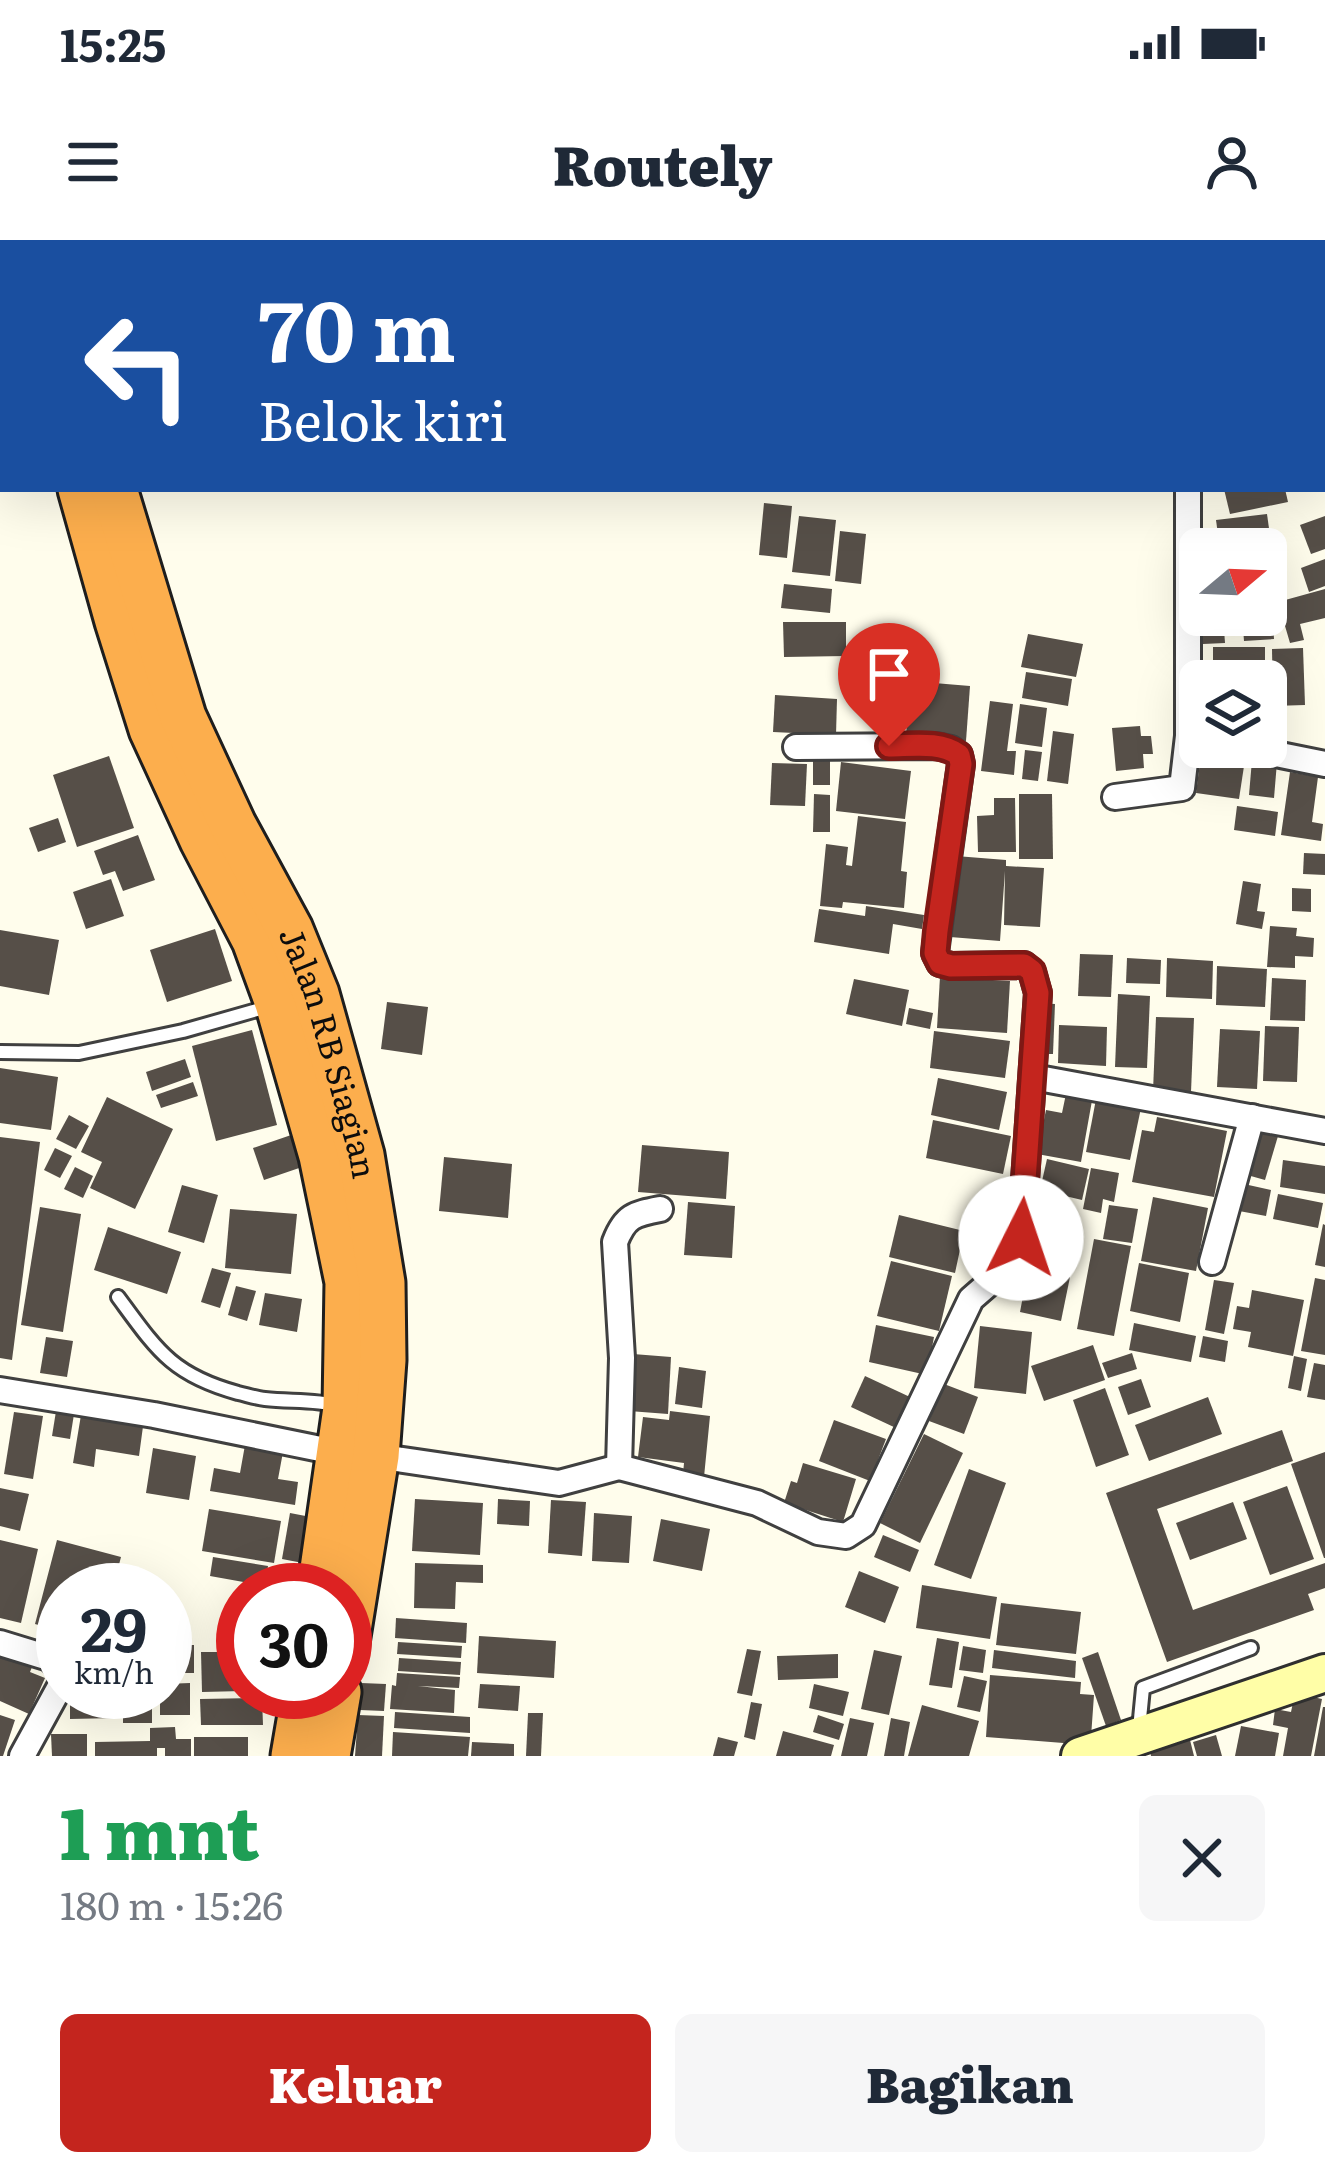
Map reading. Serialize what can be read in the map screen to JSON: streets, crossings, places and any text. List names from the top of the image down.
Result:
{
  "streets": {
    "highway": ["Jalan RB Siagian"]
  },
  "north": "right",
  "page": {
    "status": "15:25",
    "header": "Routely",
    "turn": ["70 m", "Belok kiri"],
    "speed": "29 km/h",
    "limit": "30",
    "heading": ["1 mnt", "180 m · 15:26"],
    "buttons": ["Keluar", "Bagikan"]
  }
}
